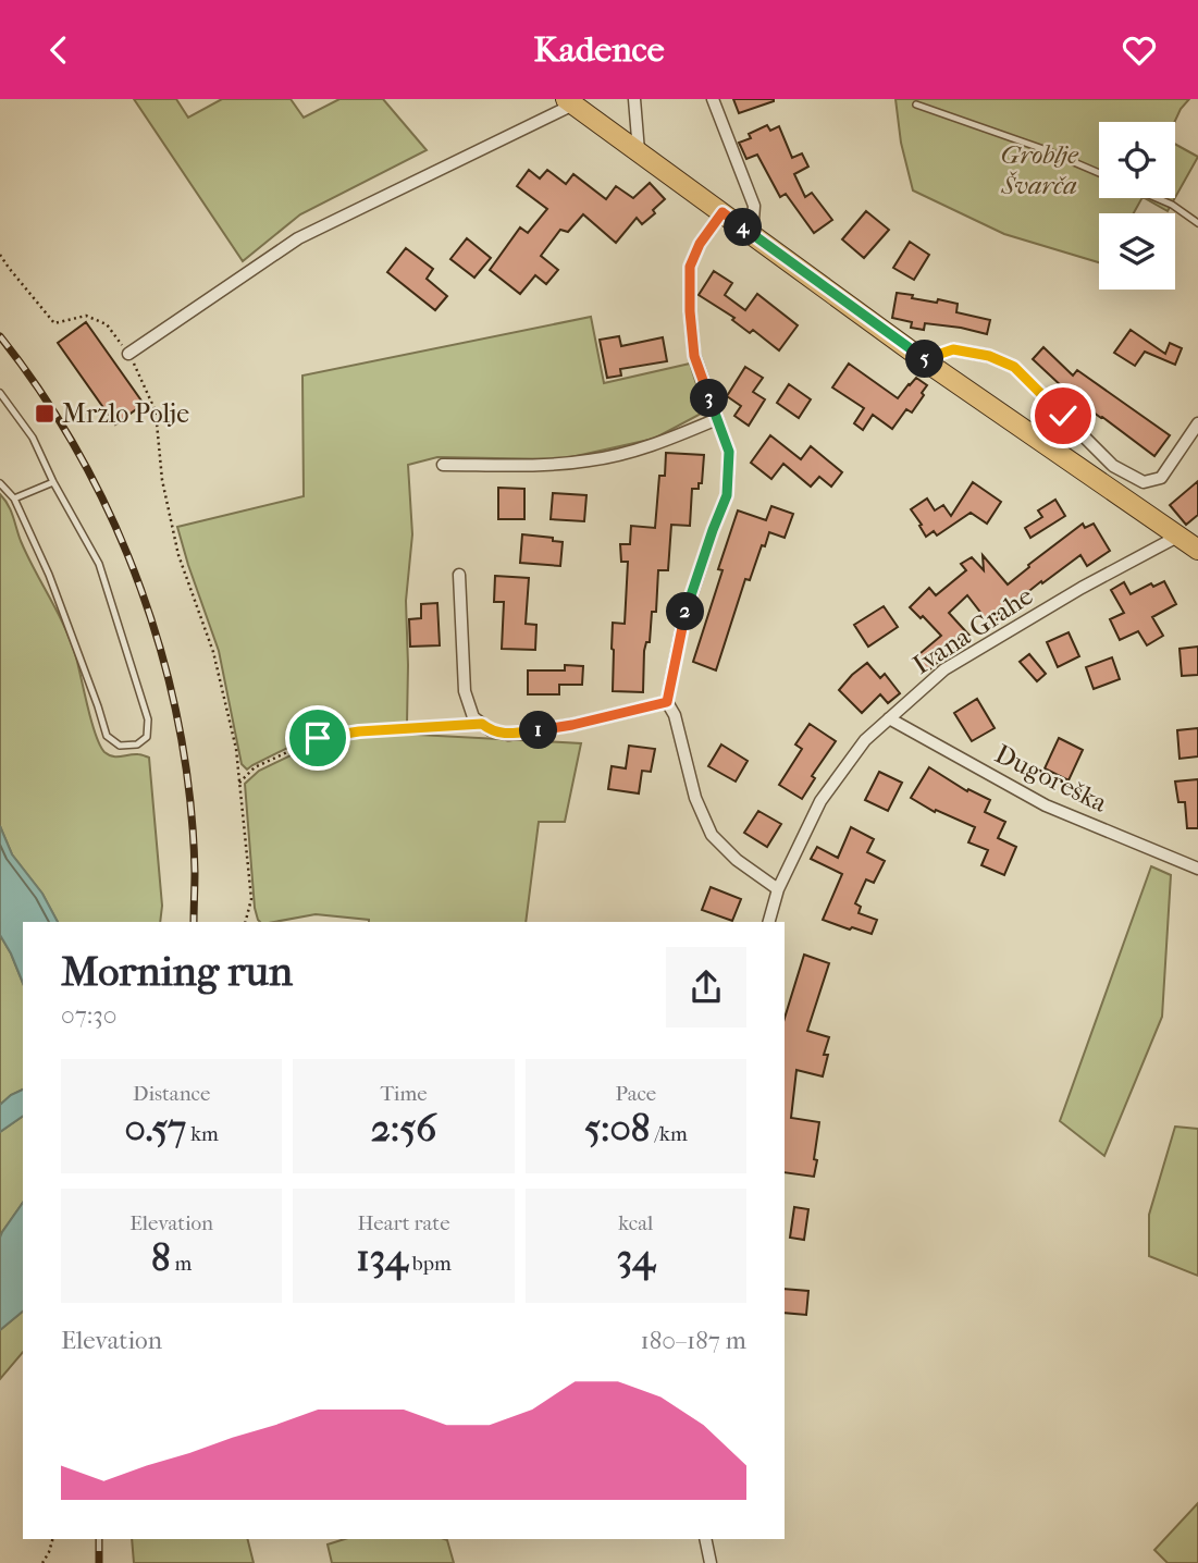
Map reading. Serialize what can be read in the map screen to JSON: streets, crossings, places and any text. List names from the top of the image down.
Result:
{
  "streets": {
    "street": ["Ivana Grahe", "Dugoreška"]
  },
  "crossings": [
    ["Ivana Grahe", "Dugoreška"]
  ],
  "parks": ["Groblje Švarča"],
  "places": {
    "transit": ["Mrzlo Polje"]
  },
  "page": {
    "header": "Kadence",
    "pins": [
      "4",
      "5",
      "3",
      "2",
      "1"
    ],
    "heading": ["Morning run", "07:30"],
    "stats": [
      ["Distance", "0.57 km"],
      ["Time", "2:56"],
      ["Pace", "5:08 /km"],
      ["Elevation", "8 m"],
      ["Heart rate", "134 bpm"],
      ["kcal", "34"]
    ],
    "chart": ["Elevation", "180–187 m"]
  }
}
